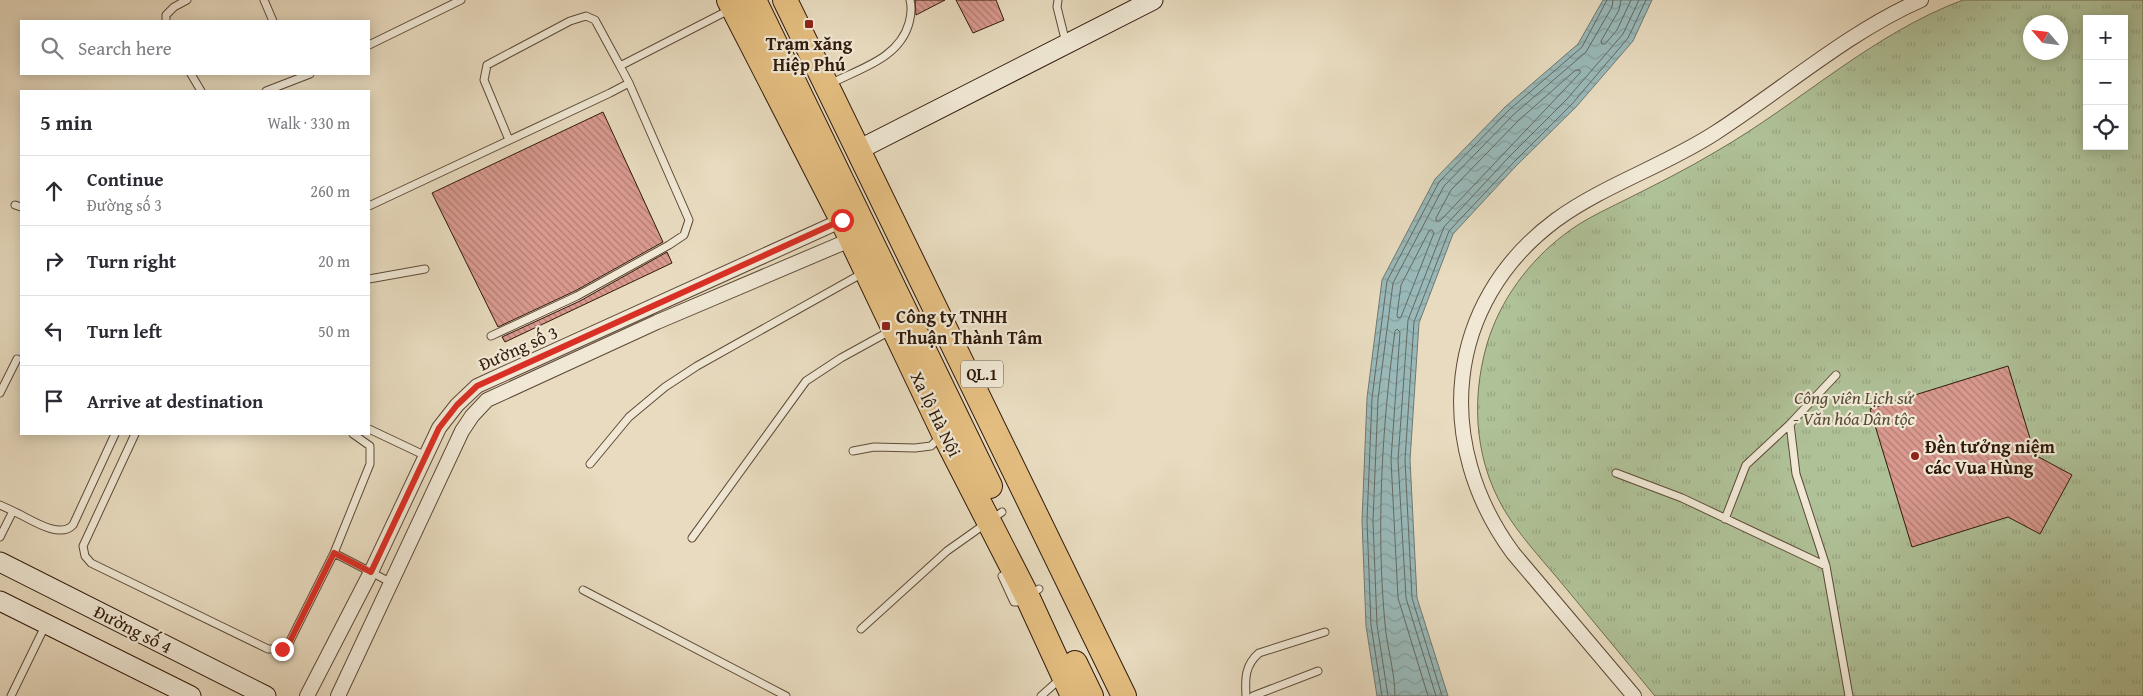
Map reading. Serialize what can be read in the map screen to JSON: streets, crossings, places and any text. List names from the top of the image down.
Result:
{
  "streets": {
    "highway": ["QL.1", "Xa lộ Hà Nội"],
    "street": ["Đường số 3", "Đường số 4"]
  },
  "crossings": [
    ["Đường số 3", "Xa lộ Hà Nội"]
  ],
  "parks": ["Công viên Lịch sử - Văn hóa Dân tộc"],
  "places": {
    "transit": ["Trạm xăng Hiệp Phú", "Công ty TNHH Thuận Thành Tâm"],
    "other": ["Đền tưởng niệm các Vua Hùng"]
  },
  "north": "top left",
  "page": {
    "map_buttons": ["+", "−"],
    "search": "Search here",
    "heading": ["5 min", "Walk · 330 m"],
    "list": [
      ["Continue", "Đường số 3", "260 m"],
      ["Turn right", "20 m"],
      ["Turn left", "50 m"],
      "Arrive at destination"
    ]
  }
}
